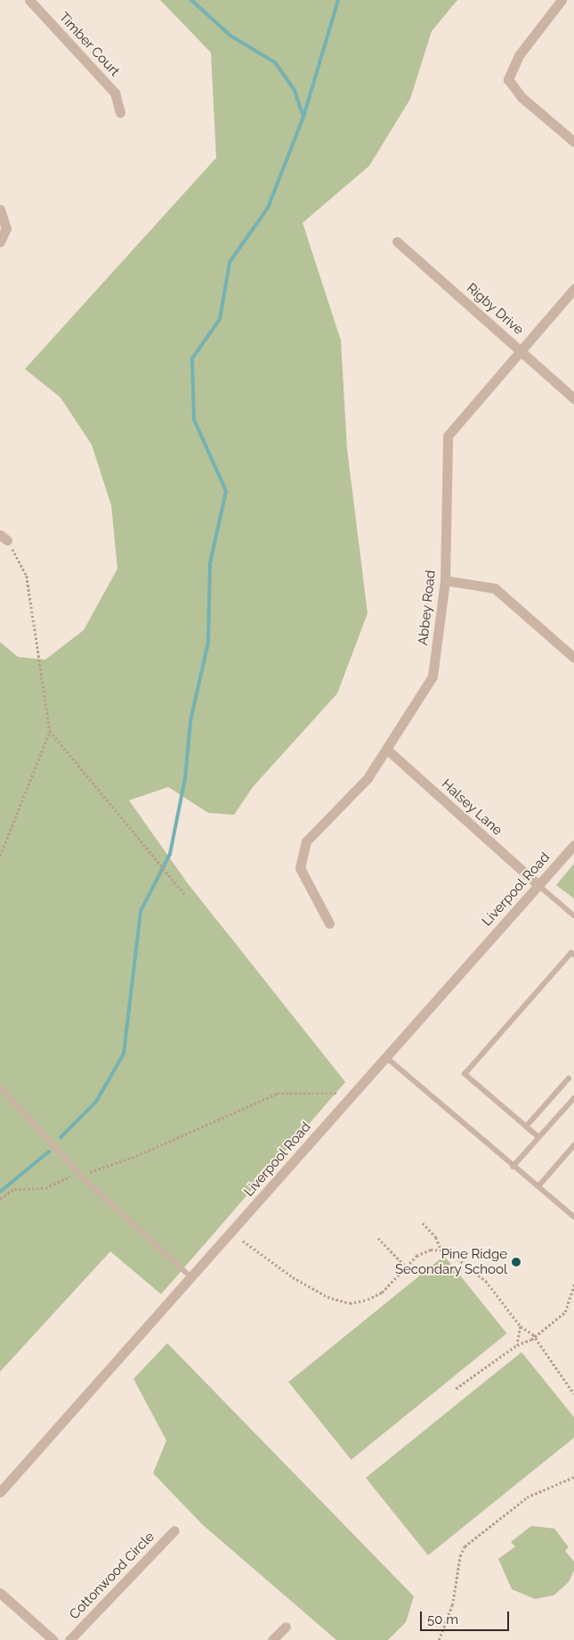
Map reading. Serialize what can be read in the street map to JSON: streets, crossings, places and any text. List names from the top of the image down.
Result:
{
  "streets": {
    "street": [
      "Timber Court",
      "Rigby Drive",
      "Abbey Road",
      "Halsey Lane",
      "Liverpool Road",
      "Cottonwood Circle"
    ]
  },
  "crossings": [
    ["Rigby Drive", "Abbey Road"],
    ["Abbey Road", "Halsey Lane"],
    ["Halsey Lane", "Liverpool Road"]
  ],
  "places": ["Pine Ridge Secondary School"],
  "scale_bar": "50 m"
}
